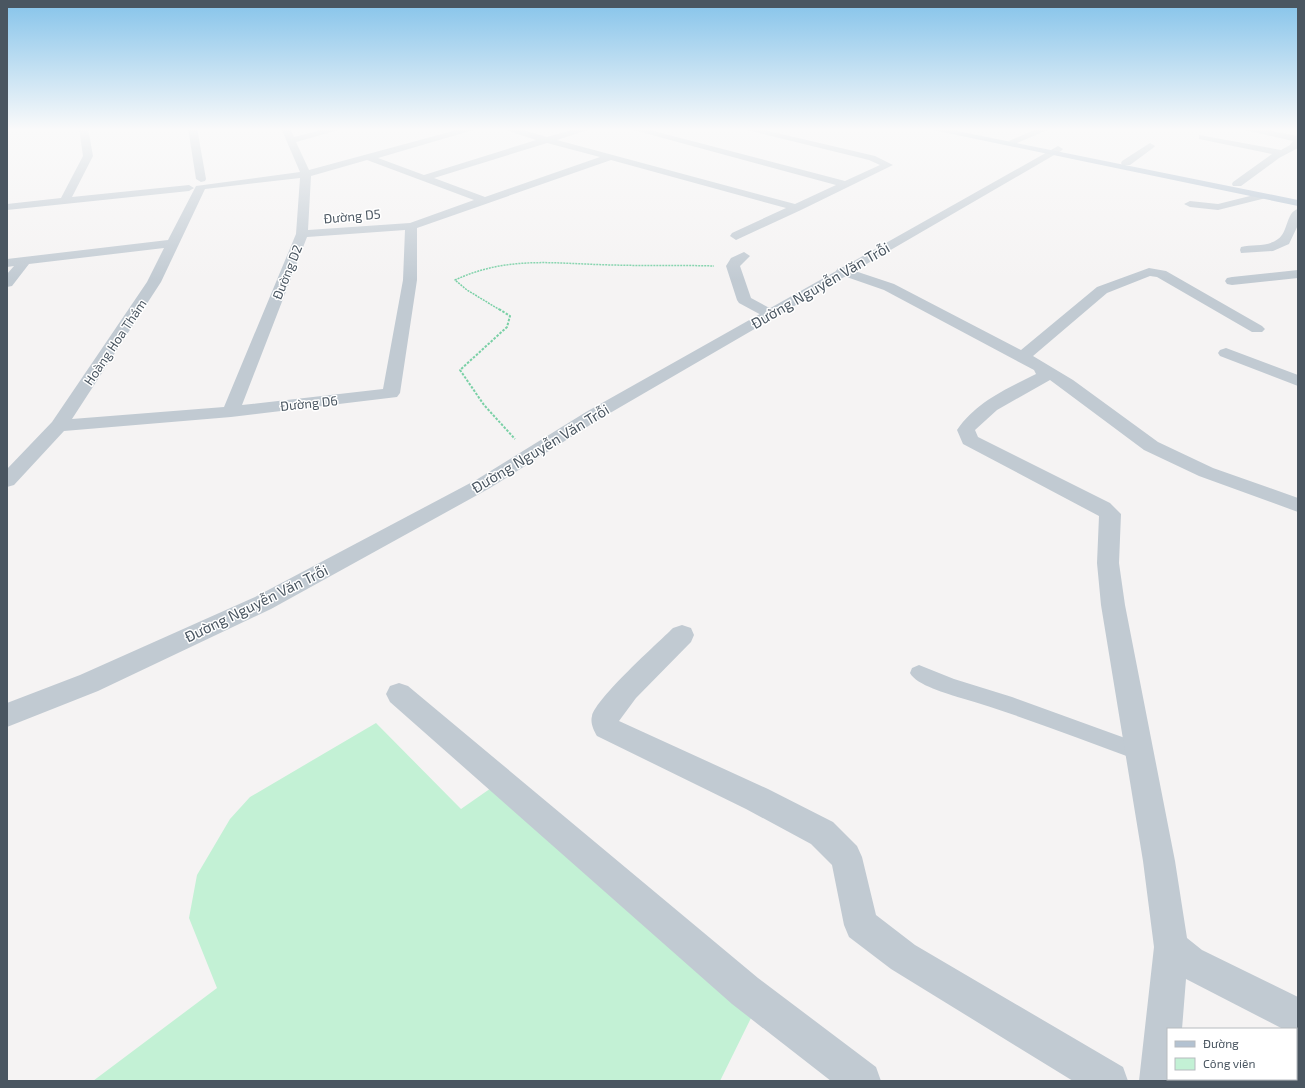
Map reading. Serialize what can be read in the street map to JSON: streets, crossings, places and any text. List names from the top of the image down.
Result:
{
  "streets": {
    "street": [
      "Đường D5",
      "Đường D2",
      "Đường Nguyễn Văn Trỗi",
      "Hoàng Hoa Thám",
      "Đường D6"
    ]
  },
  "crossings": [
    ["Đường D5", "Đường D2"],
    ["Đường D5", "Đường D6"],
    ["Đường D2", "Đường D6"],
    ["Hoàng Hoa Thám", "Đường D6"]
  ],
  "legend": ["Đường", "Công viên"]
}
